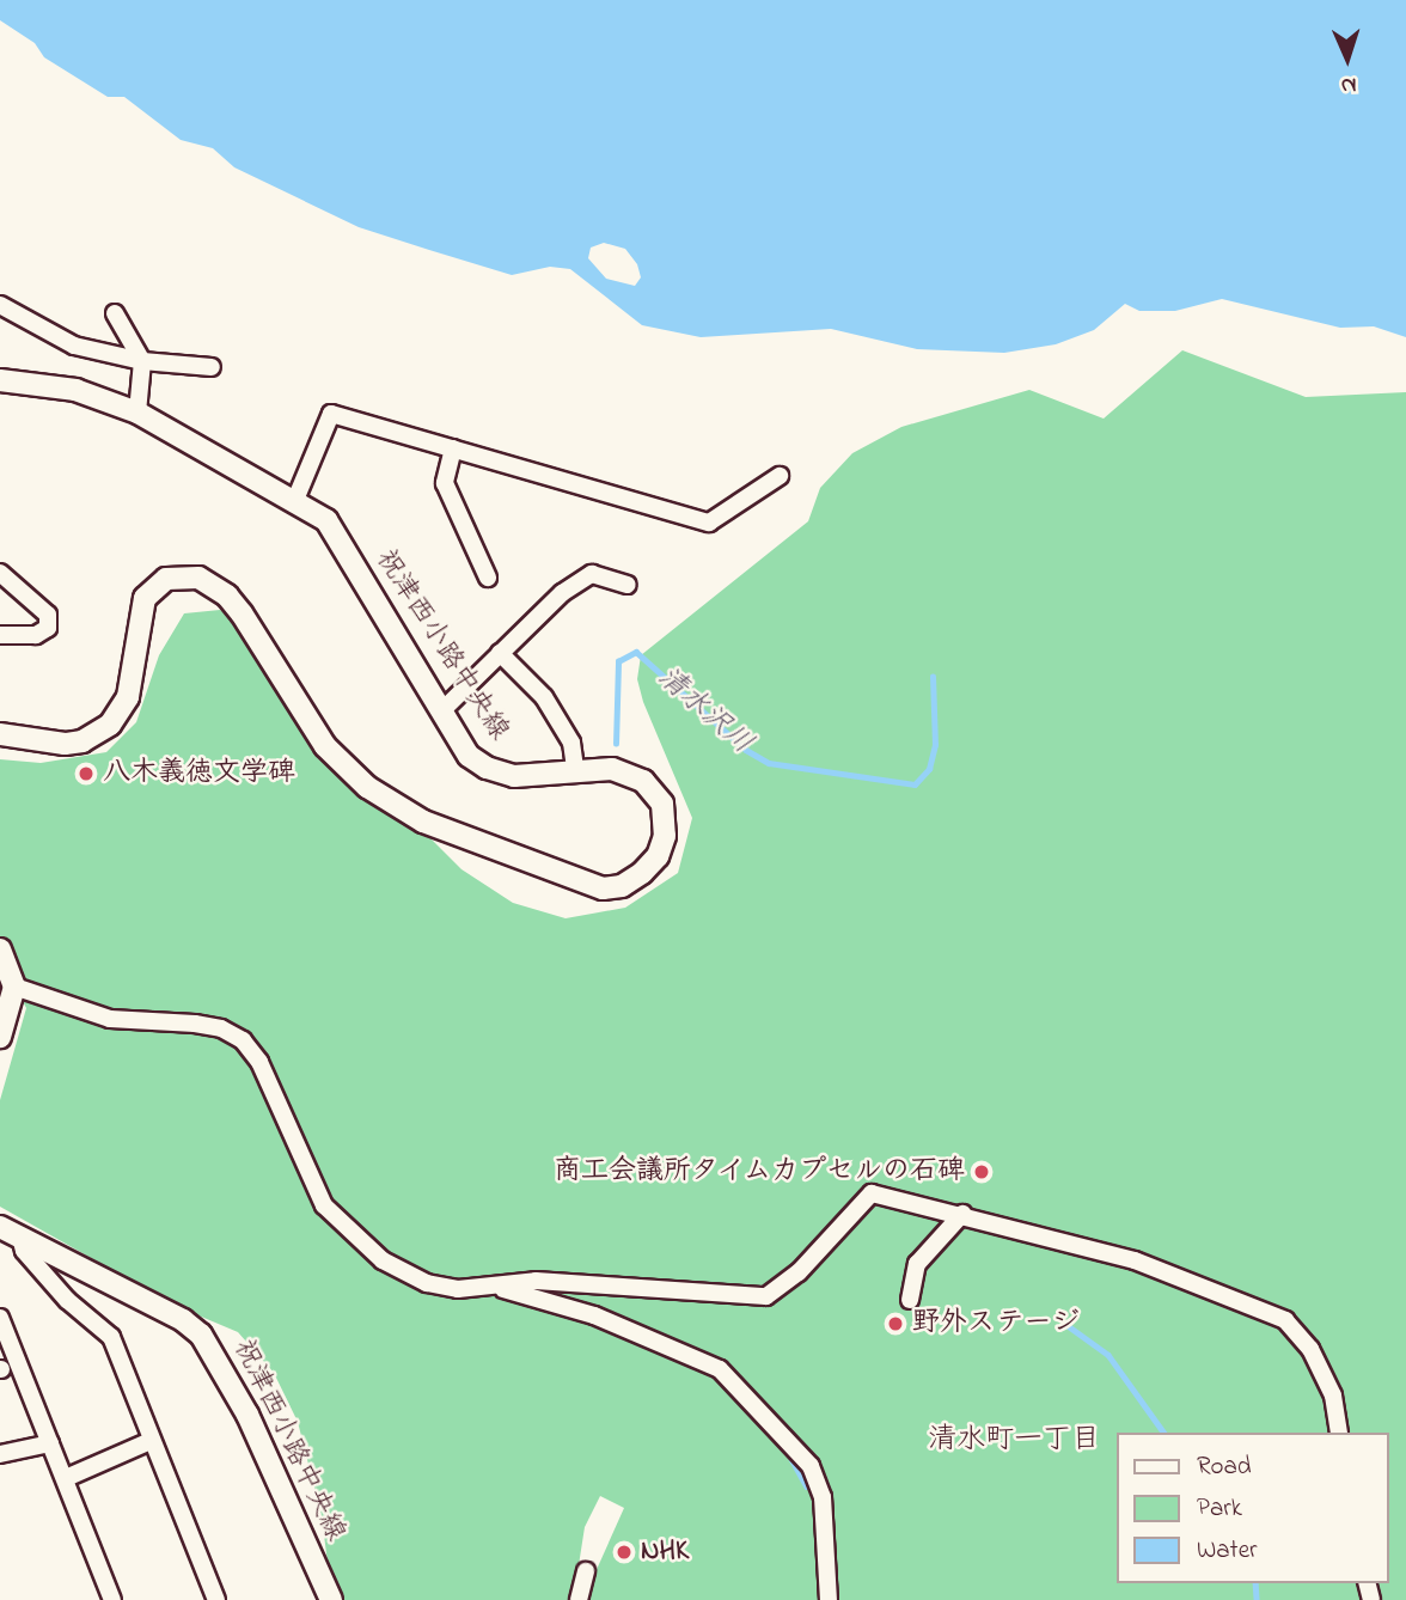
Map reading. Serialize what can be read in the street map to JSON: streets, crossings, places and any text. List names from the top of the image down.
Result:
{
  "streets": {
    "main road": ["祝津西小路中央線"]
  },
  "districts": ["清水町一丁目"],
  "water": ["清水沢川"],
  "places": [
    "八木義徳文学碑",
    "商工会議所タイムカプセルの石碑",
    "野外ステージ",
    "NHK"
  ],
  "legend": ["Road", "Park", "Water"],
  "north": "bottom"
}
